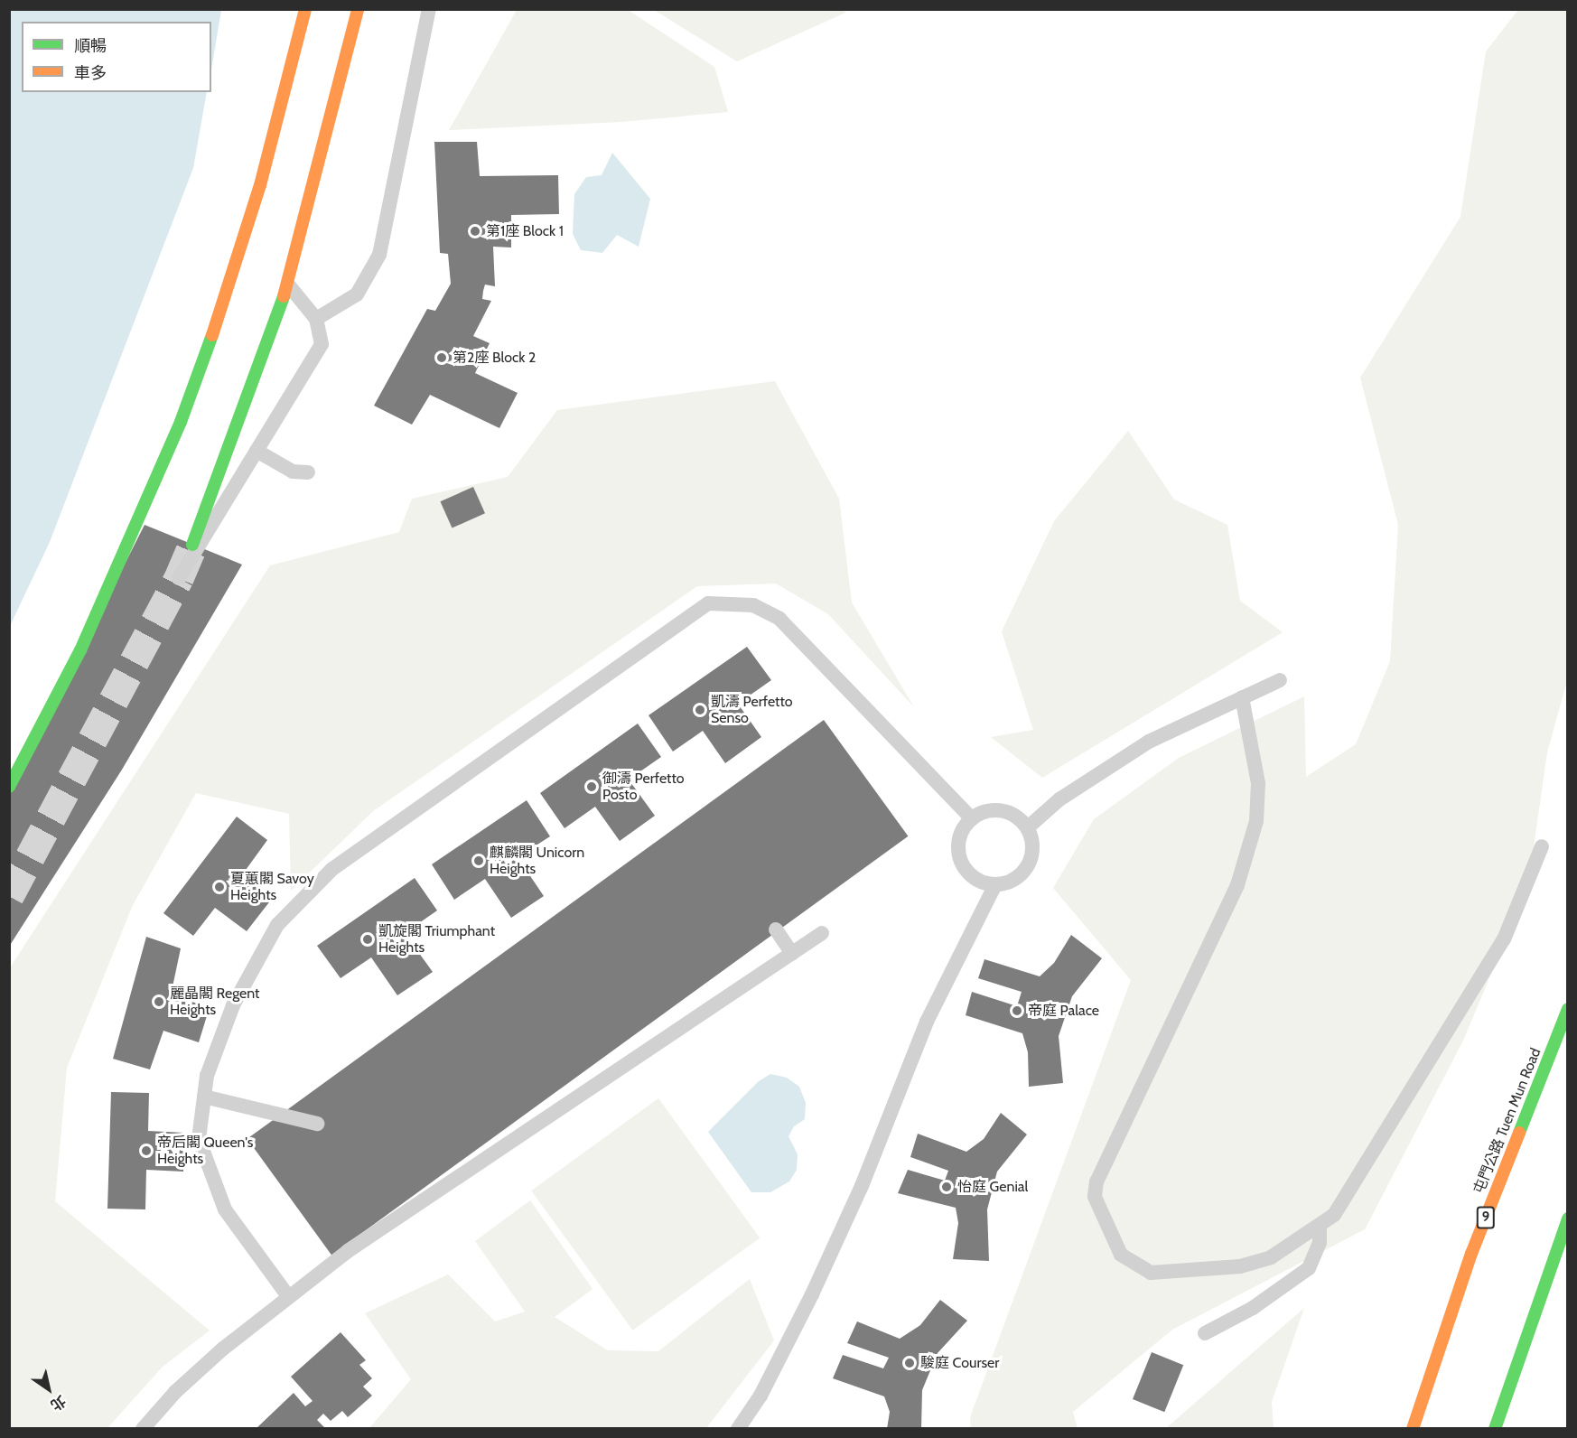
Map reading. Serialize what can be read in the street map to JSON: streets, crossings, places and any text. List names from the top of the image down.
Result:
{
  "streets": {
    "main road": ["屯門公路 Tuen Mun Road", "9"]
  },
  "places": [
    "第1座 Block 1",
    "第2座 Block 2",
    "凱濤 Perfetto Senso",
    "御濤 Perfetto Posto",
    "麒麟閣 Unicorn Heights",
    "夏蕙閣 Savoy Heights",
    "凱旋閣 Triumphant Heights",
    "麗晶閣 Regent Heights",
    "帝庭 Palace",
    "帝后閣 Queen's Heights",
    "怡庭 Genial",
    "駿庭 Courser"
  ],
  "legend": ["順暢", "車多"],
  "north": "bottom right"
}
